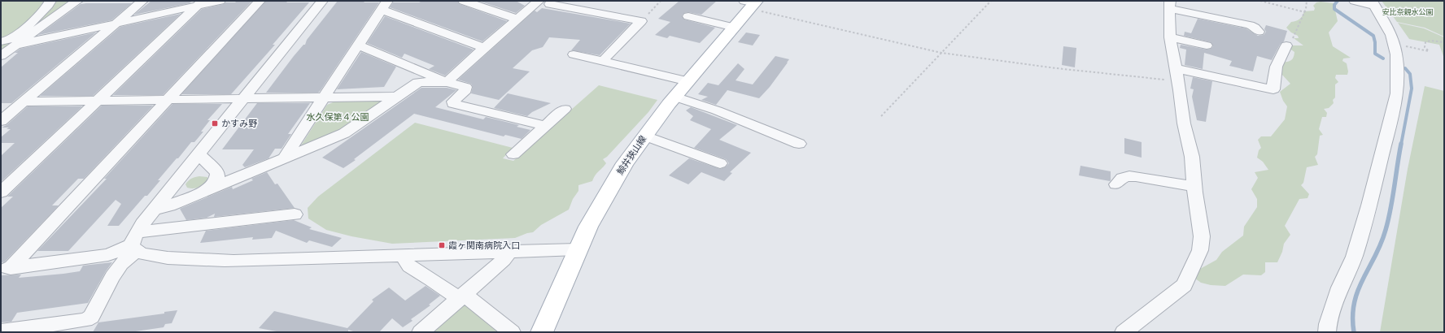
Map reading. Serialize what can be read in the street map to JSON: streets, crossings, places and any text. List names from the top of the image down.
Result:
{
  "streets": {
    "main road": ["鯨井狭山線"]
  },
  "parks": ["安比奈親水公園", "水久保第４公園"],
  "places": {
    "transit": ["かすみ野", "霞ヶ関南病院入口"]
  }
}
